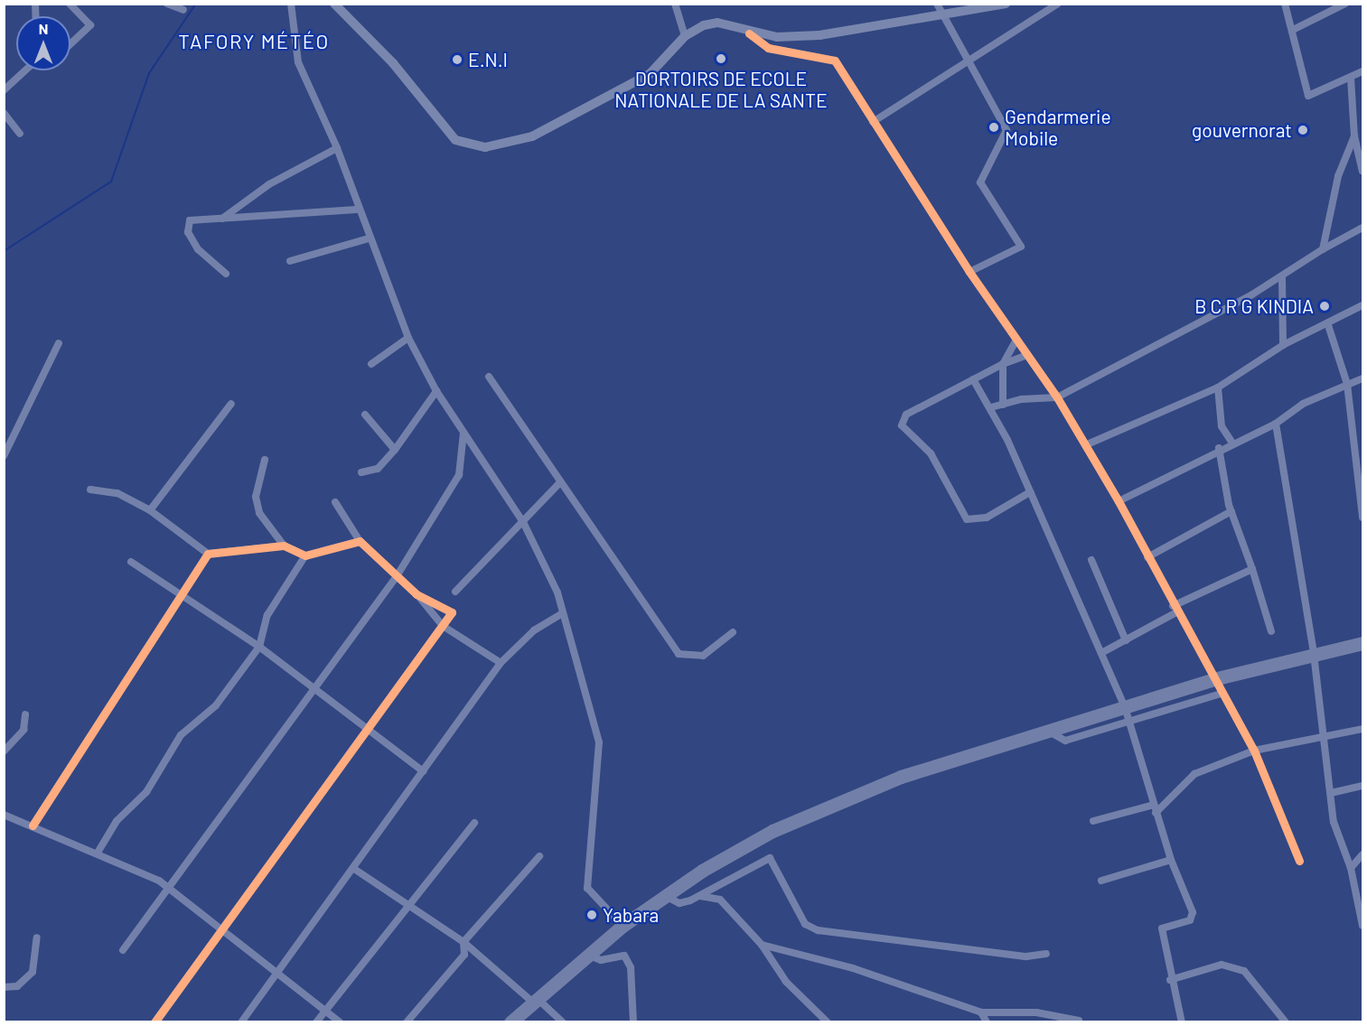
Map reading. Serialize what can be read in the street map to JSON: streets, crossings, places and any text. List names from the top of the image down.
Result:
{
  "districts": ["TAFORY MÉTÉO"],
  "places": [
    "DORTOIRS DE ECOLE NATIONALE DE LA SANTE",
    "E.N.I",
    "Gendarmerie Mobile",
    "gouvernorat",
    "B C R G KINDIA",
    "Yabara"
  ],
  "north": "top"
}
